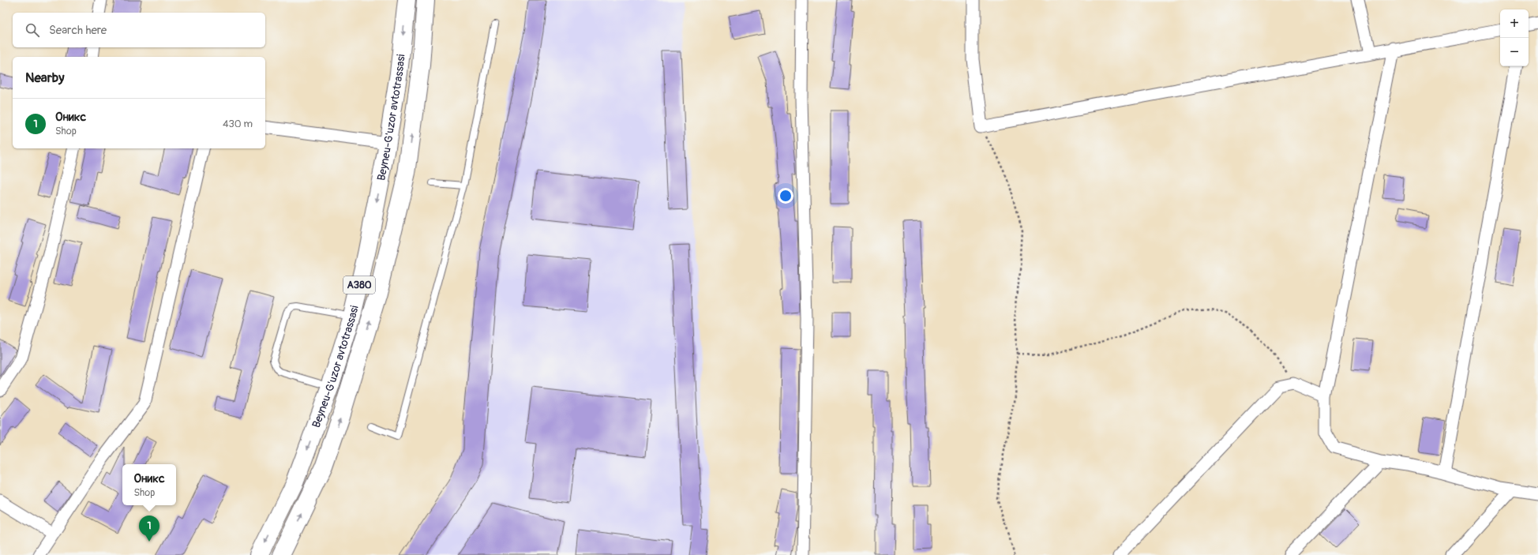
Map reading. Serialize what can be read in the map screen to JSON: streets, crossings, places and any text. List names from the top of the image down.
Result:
{
  "streets": {
    "highway": ["Beyneu-G'uzor avtotrassasi", "A380"]
  },
  "page": {
    "map_buttons": ["+", "−"],
    "search": "Search here",
    "heading": "Nearby",
    "list": [
      {
        "mark": "1",
        "name": "Оникс",
        "note": "Shop",
        "value": "430 m"
      }
    ],
    "popup": ["Оникс", "Shop"],
    "pins": "1"
  }
}
